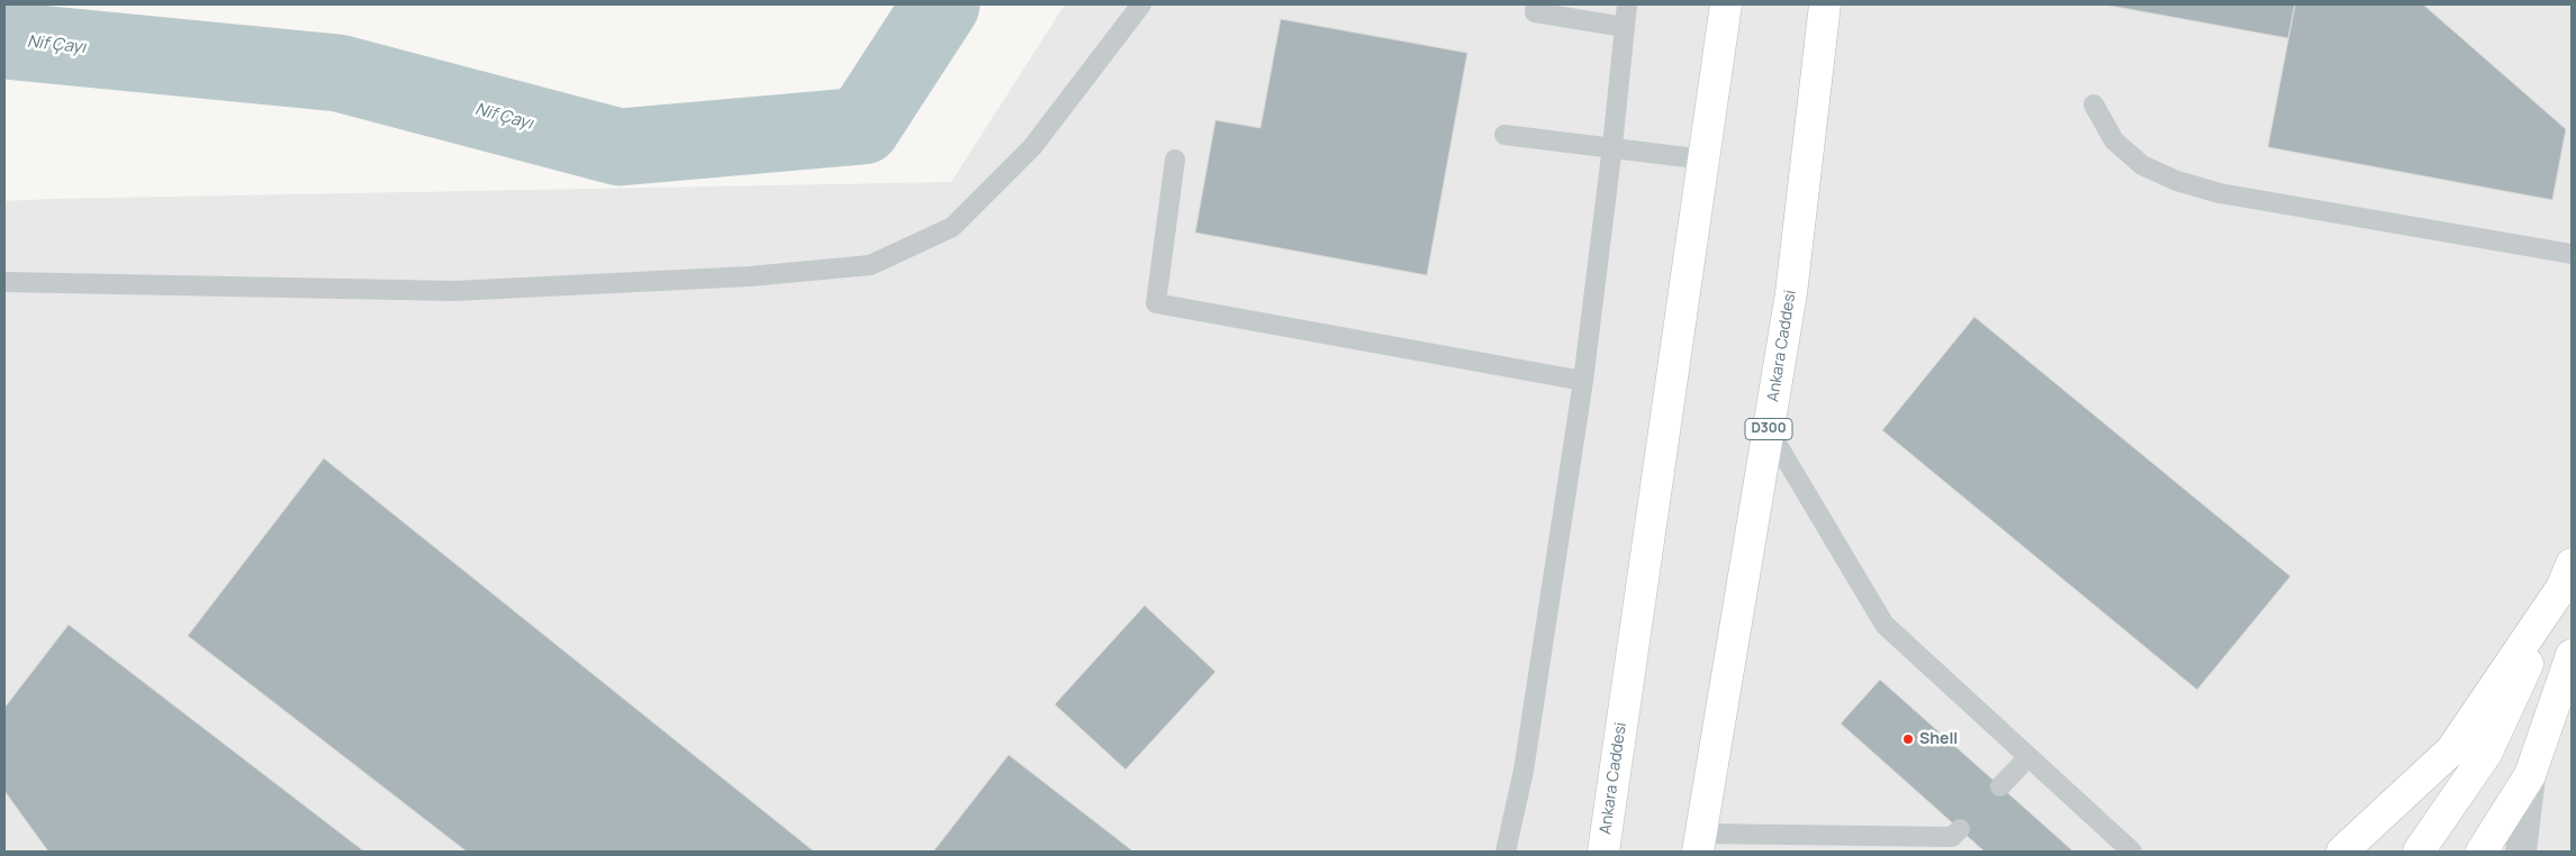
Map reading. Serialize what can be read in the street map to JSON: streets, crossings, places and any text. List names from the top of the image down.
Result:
{
  "streets": {
    "highway": ["Ankara Caddesi", "D300"]
  },
  "water": ["Nif Çayı"],
  "places": ["Shell"]
}
